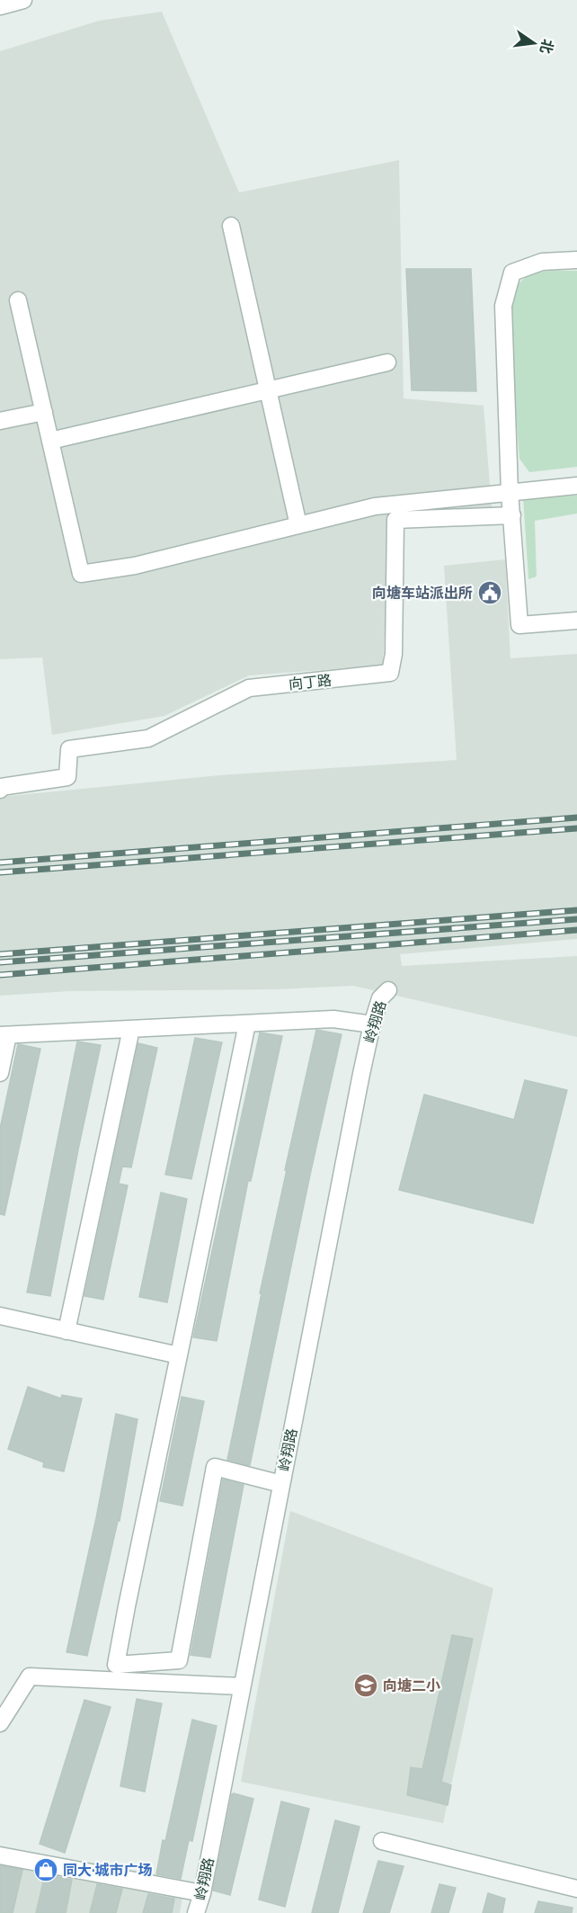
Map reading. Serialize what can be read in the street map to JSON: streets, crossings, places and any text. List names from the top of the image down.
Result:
{
  "streets": {
    "street": ["向丁路", "岭翔路"]
  },
  "places": {
    "public building": ["向塘车站派出所"],
    "school or university": ["向塘二小"],
    "shop": ["同大·城市广场"]
  },
  "north": "right"
}
